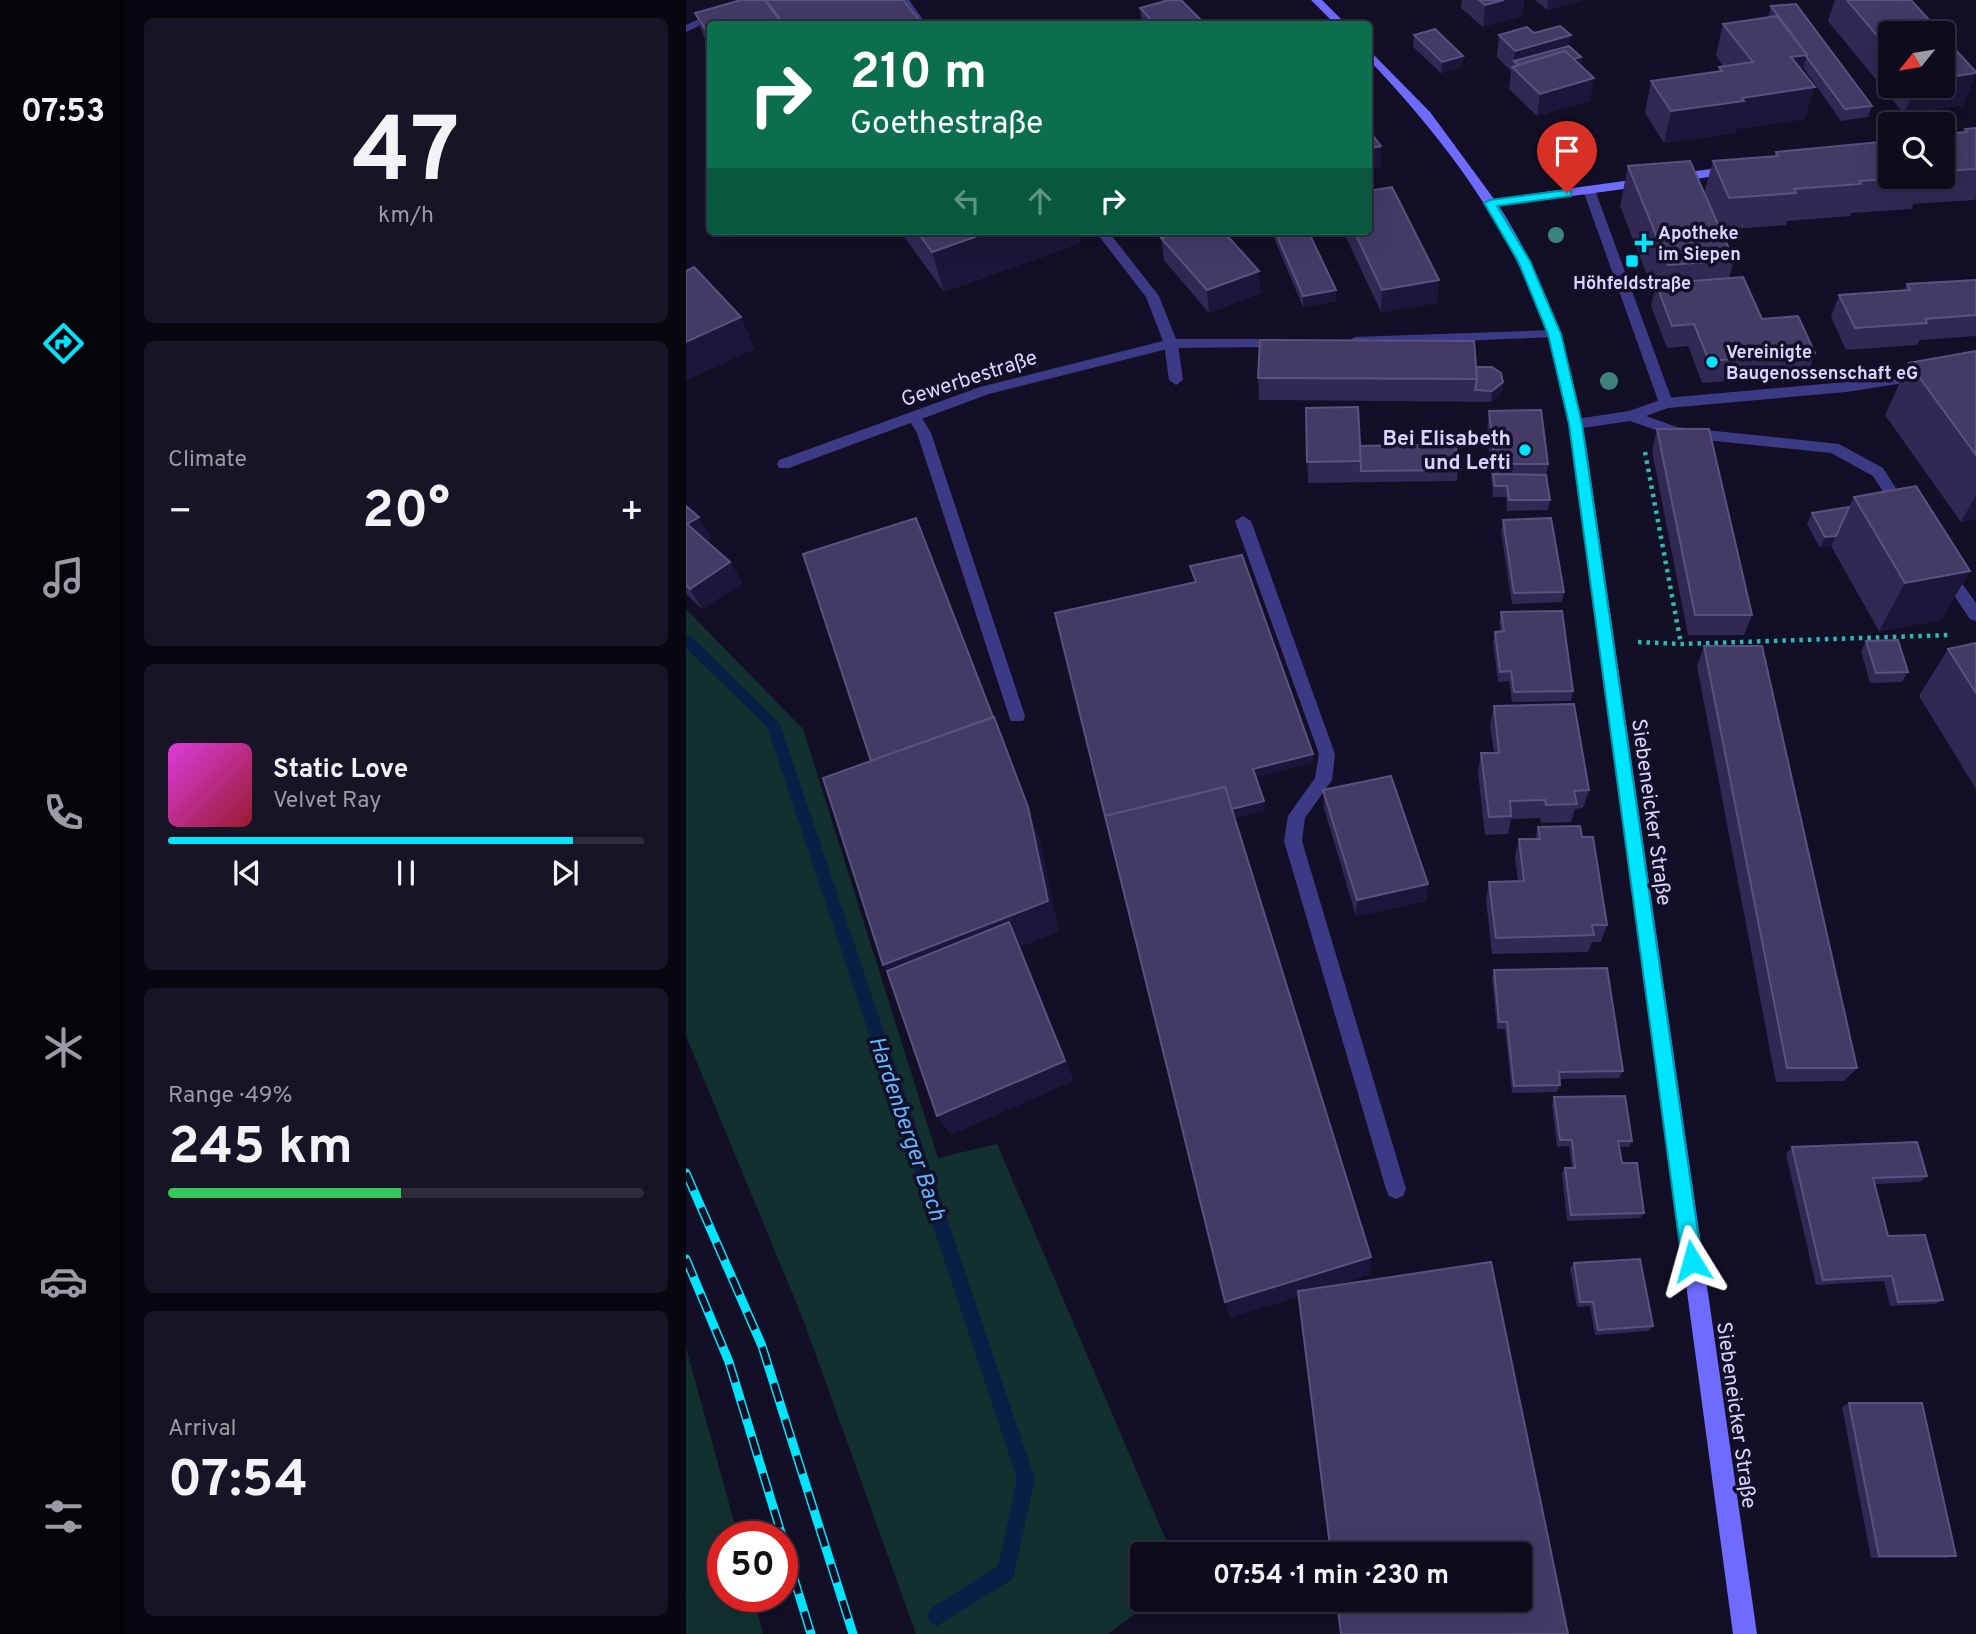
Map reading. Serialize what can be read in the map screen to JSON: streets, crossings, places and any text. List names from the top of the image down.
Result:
{
  "streets": {
    "main road": ["Siebeneicker Straße"],
    "street": ["Gewerbestraße"]
  },
  "water": ["Hardenberger Bach"],
  "places": {
    "health": ["Apotheke im Siepen"],
    "transit": ["Höhfeldstraße"],
    "other": ["Vereinigte Baugenossenschaft eG", "Bei Elisabeth und Lefti"]
  },
  "north": "bottom left",
  "page": {
    "tabs": "07:53",
    "tile": [
      ["47", "km/h"],
      "Climate",
      ["Range · 49%", "245 km"],
      ["Arrival", "07:54"]
    ],
    "turn": ["210 m", "Goethestraße"],
    "heat": ["−", "20°", "+"],
    "song": ["Static Love", "Velvet Ray"],
    "limit": "50",
    "trip": "07:54 · 1 min · 230 m"
  }
}
